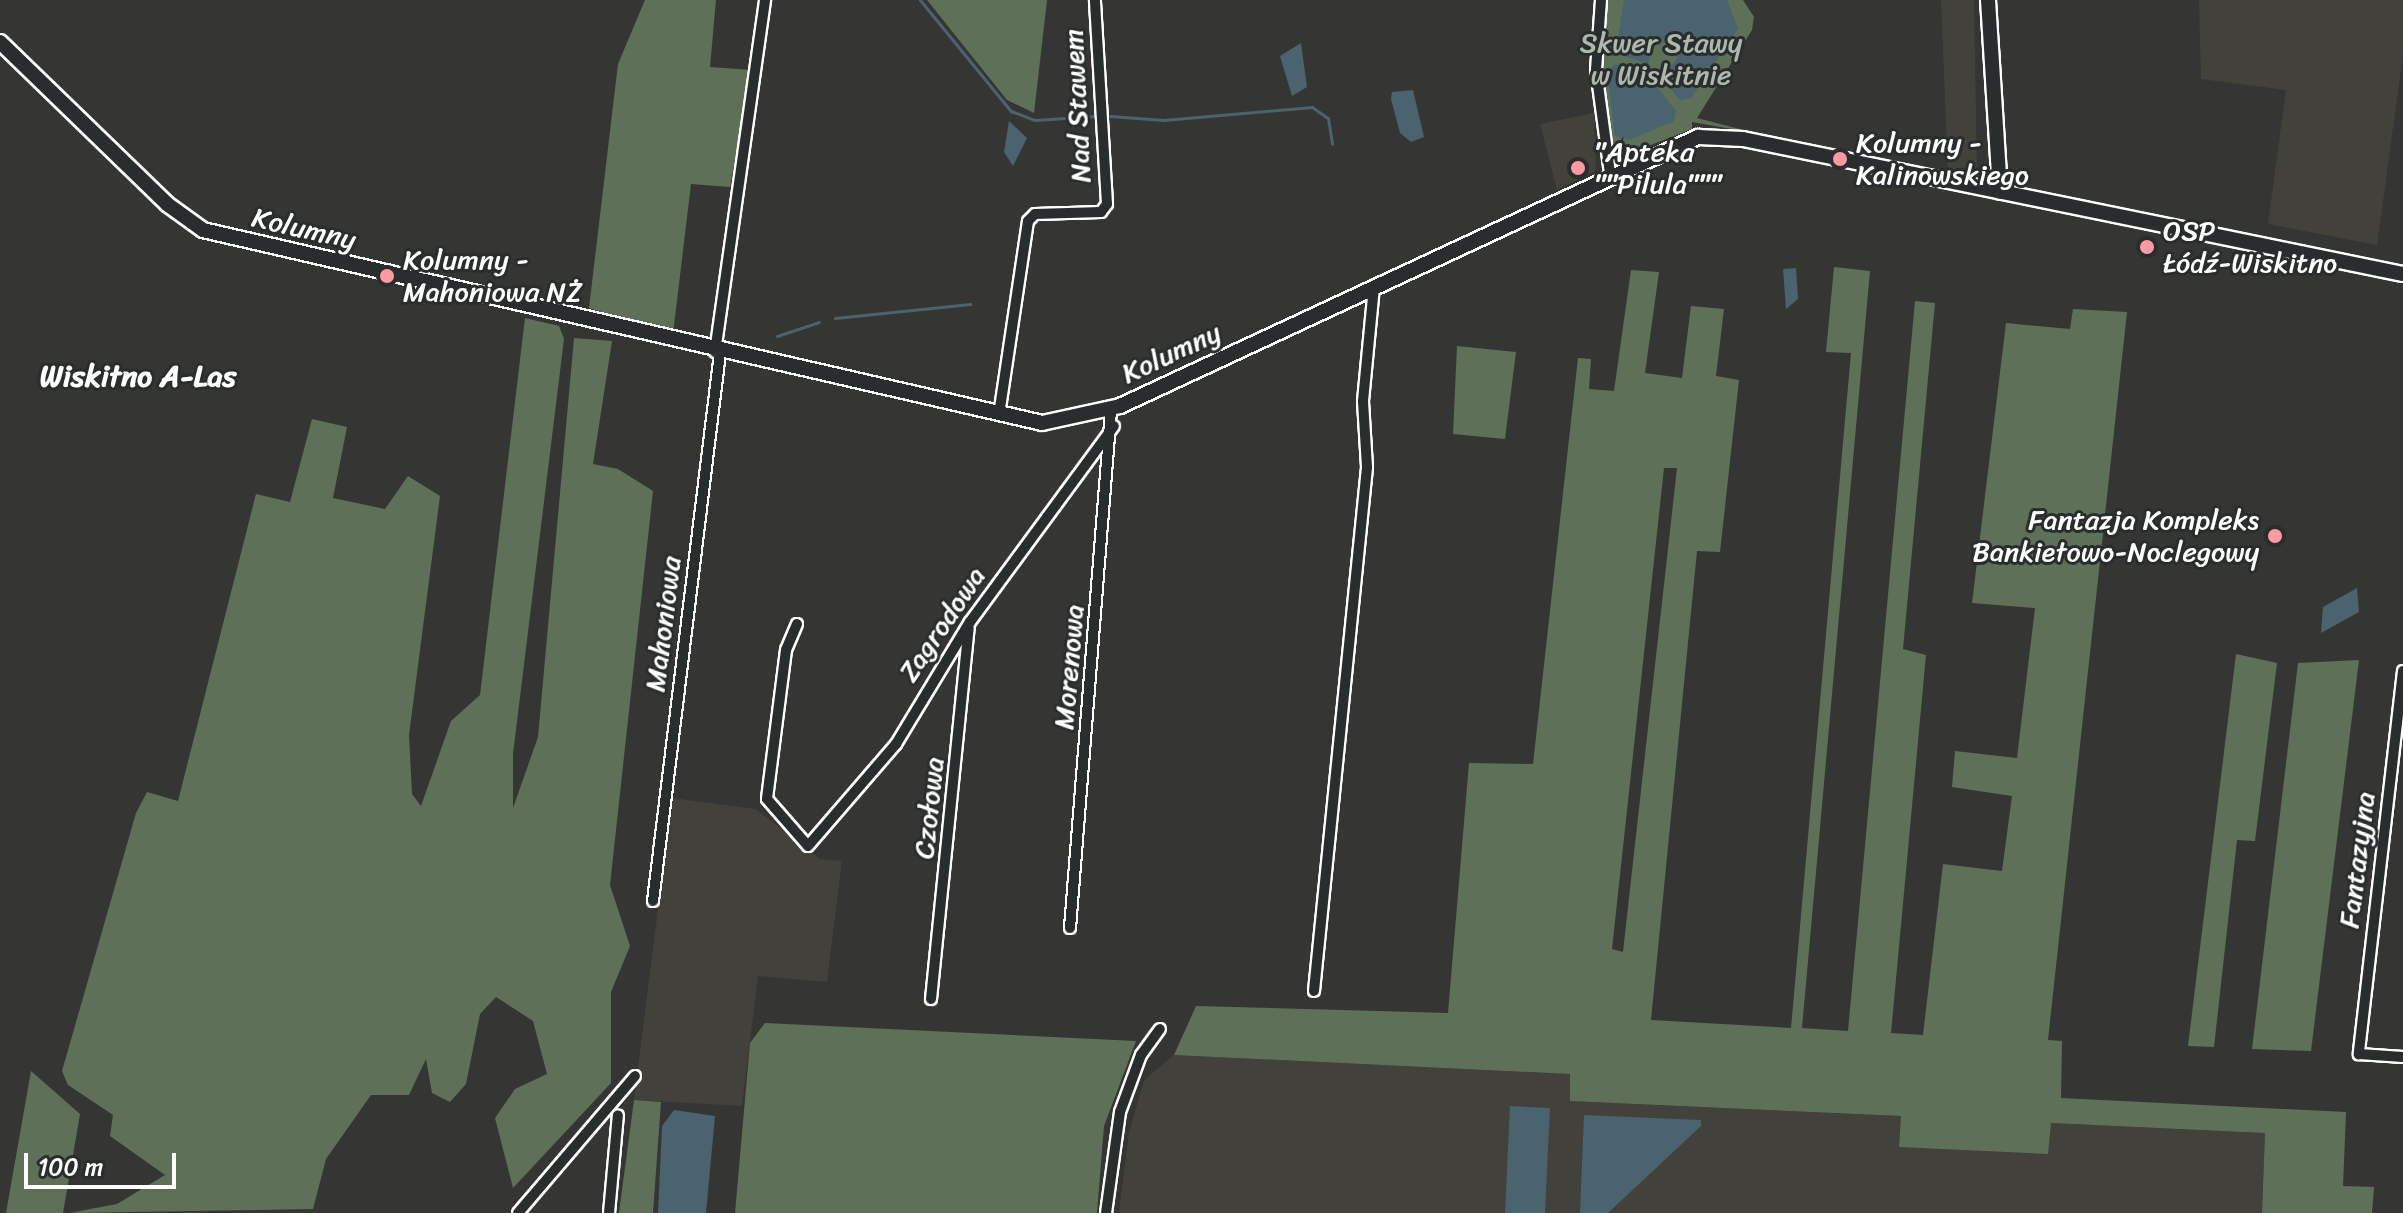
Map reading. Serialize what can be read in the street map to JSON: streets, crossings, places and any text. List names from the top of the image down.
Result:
{
  "streets": {
    "street": [
      "Nad Stawem",
      "Kolumny",
      "Mahoniowa",
      "Zagrodowa",
      "Morenowa",
      "Czołowa",
      "Fantazyjna"
    ]
  },
  "crossings": [
    ["Nad Stawem", "Kolumny"],
    ["Kolumny", "Mahoniowa"],
    ["Kolumny", "Morenowa"],
    ["Zagrodowa", "Morenowa"],
    ["Zagrodowa", "Czołowa"]
  ],
  "districts": ["Wiskitno A-Las"],
  "parks": ["Skwer Stawy w Wiskitnie"],
  "places": [
    "Kolumny - Kalinowskiego",
    "\"Apteka \"\"Pilula\"\"\"",
    "OSP Łódź-Wiskitno",
    "Kolumny - Mahoniowa NŻ",
    "Fantazja Kompleks Bankietowo-Noclegowy"
  ],
  "scale_bar": "100 m"
}
